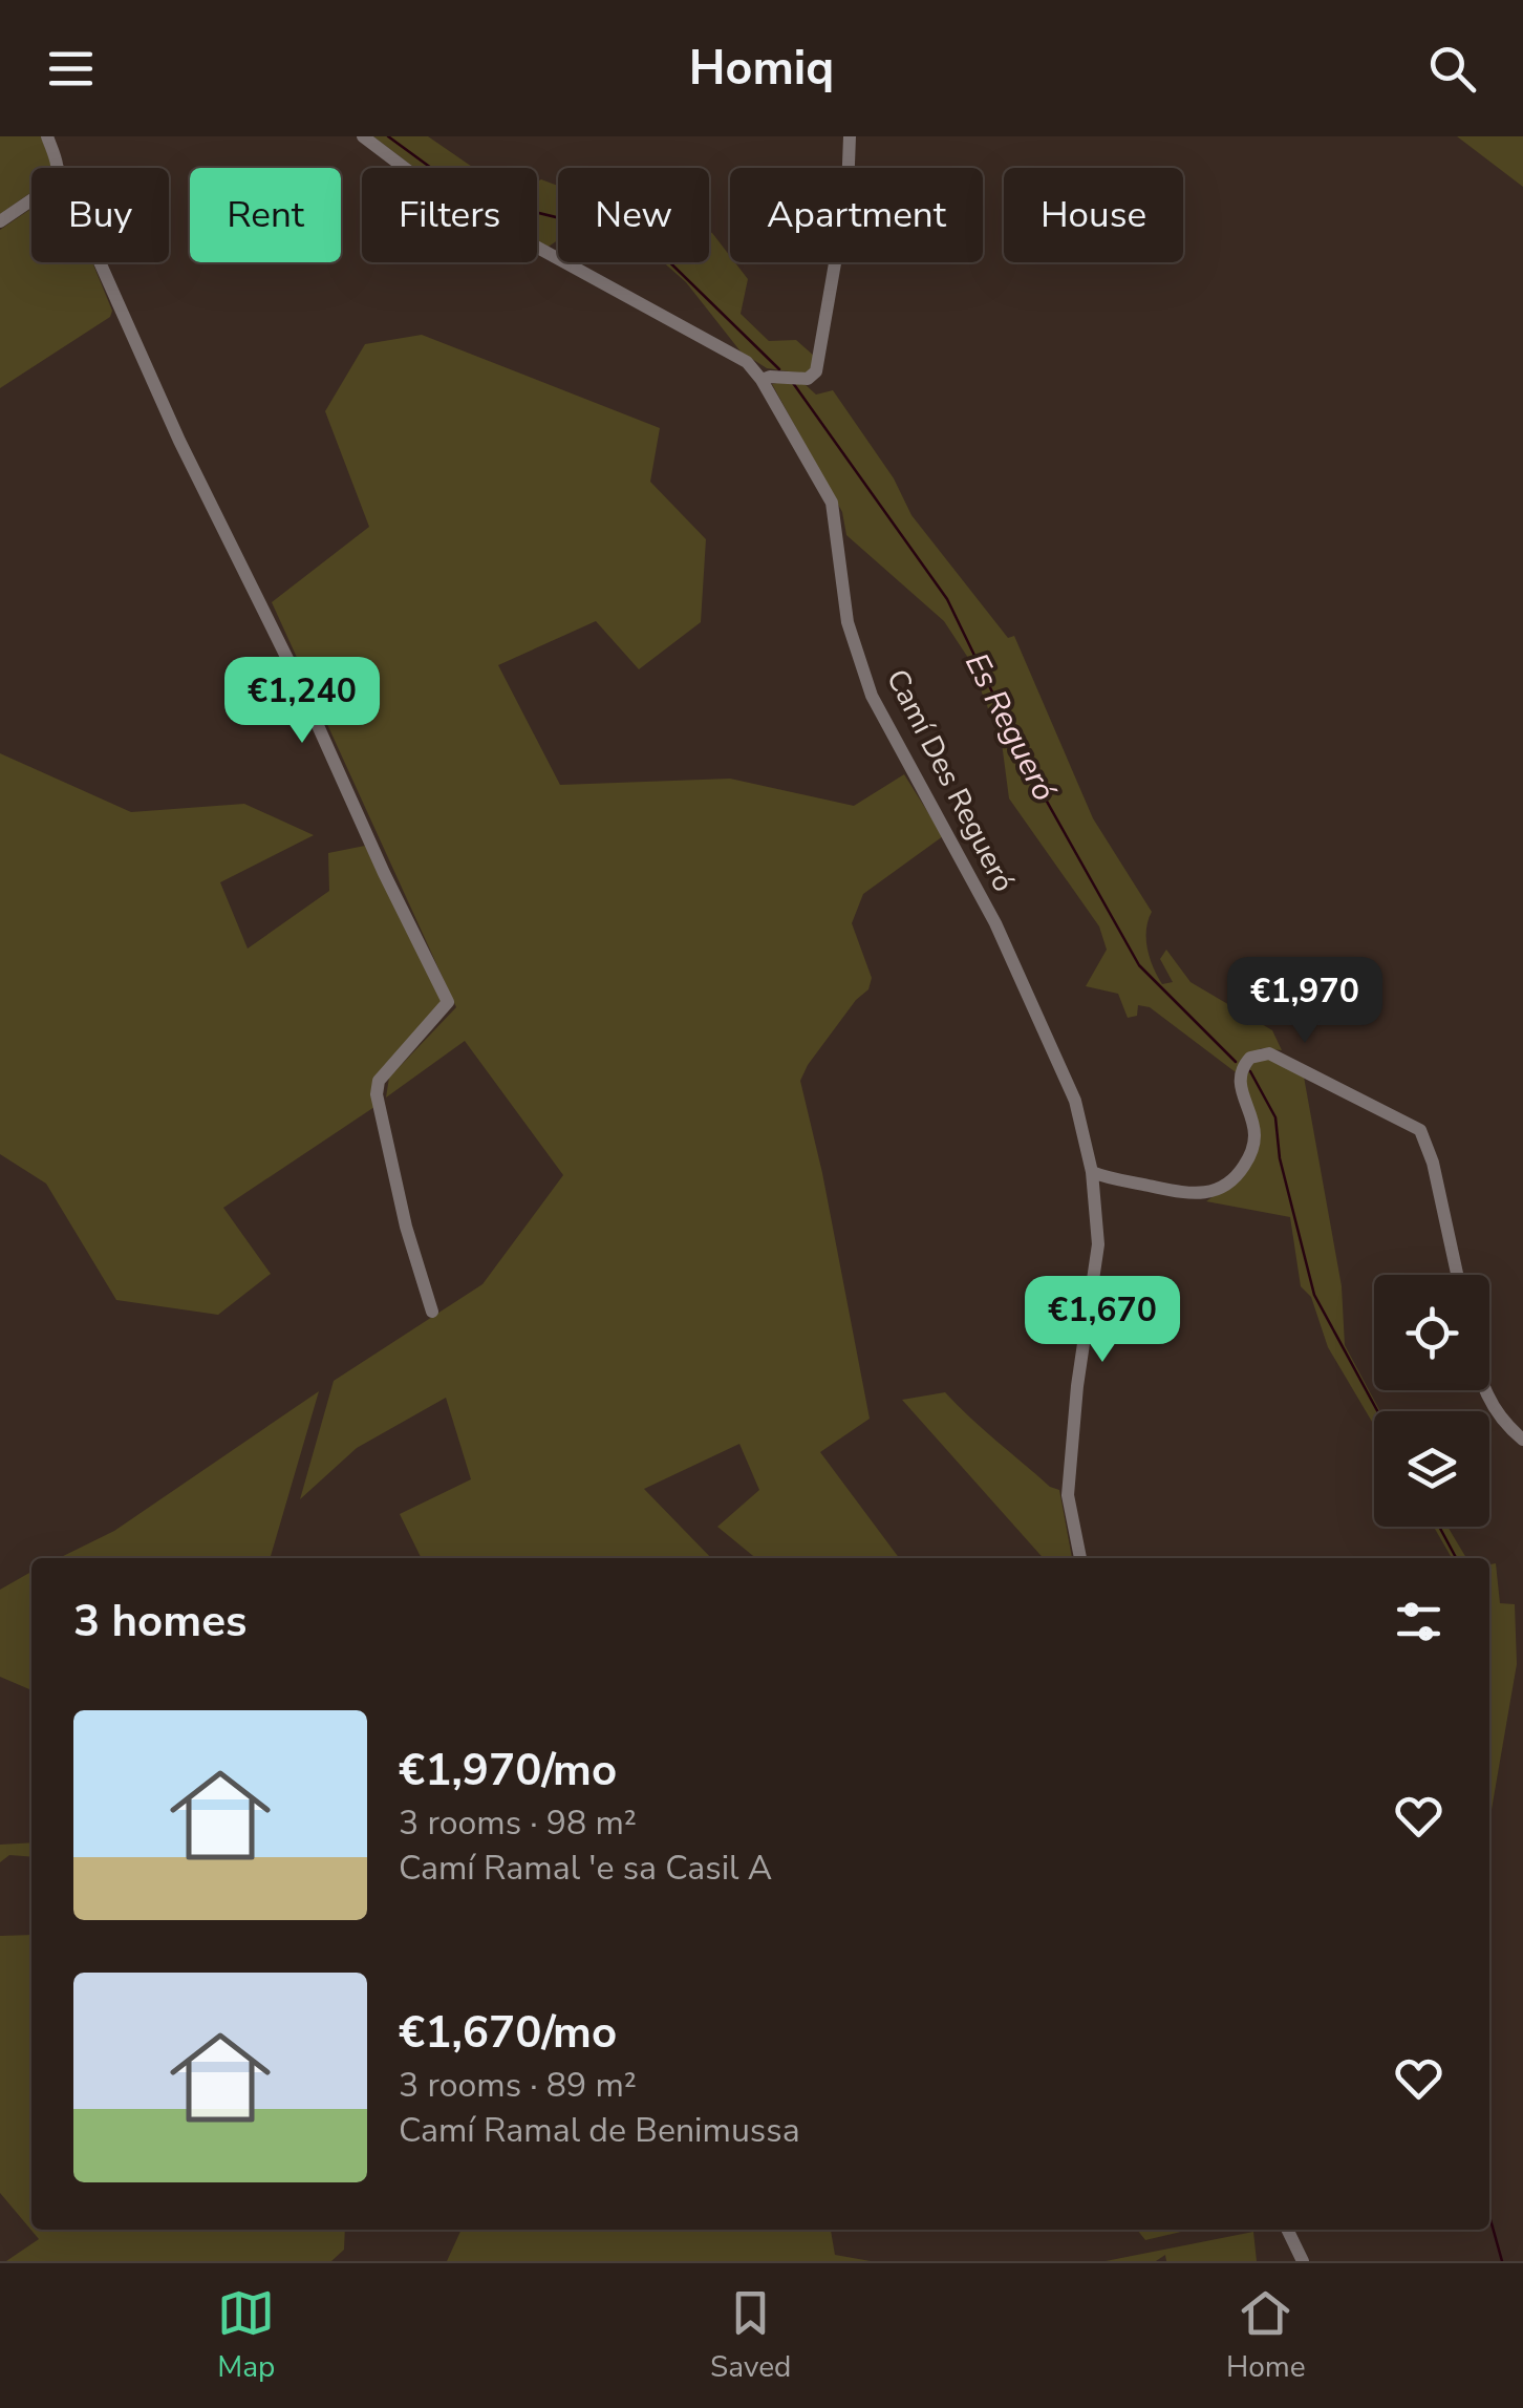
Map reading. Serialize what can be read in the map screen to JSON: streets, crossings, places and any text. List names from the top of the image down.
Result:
{
  "streets": {
    "street": ["Camí Des Regueró"]
  },
  "water": ["Es Regueró"],
  "page": {
    "header": "Homiq",
    "chip": [
      "Buy",
      "Rent",
      "Filters",
      "New",
      "Apartment",
      "House"
    ],
    "price": ["€1,240", "€1,970", "€1,670"],
    "heading": "3 homes",
    "list": [
      {
        "name": "€1,970/mo",
        "note": "3 rooms · 98 m² · Camí Ramal 'e sa Casil A"
      },
      {
        "name": "€1,670/mo",
        "note": "3 rooms · 89 m² · Camí Ramal de Benimussa"
      }
    ],
    "tabs": ["Map", "Saved", "Home"]
  }
}
